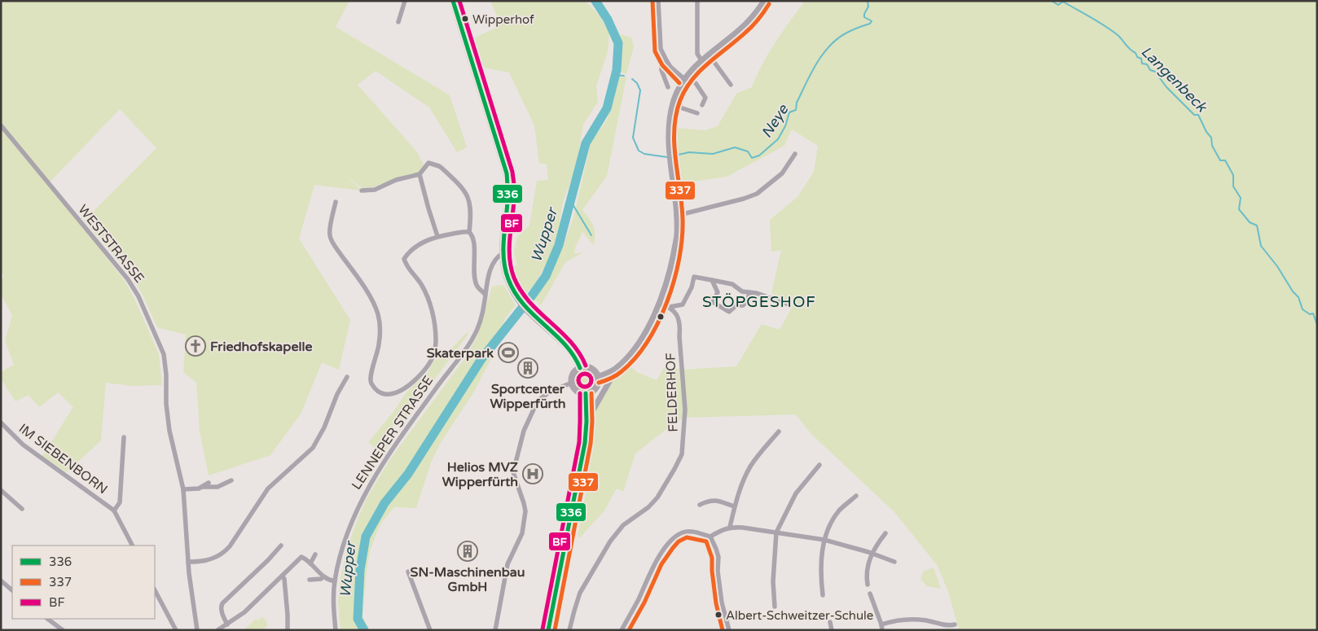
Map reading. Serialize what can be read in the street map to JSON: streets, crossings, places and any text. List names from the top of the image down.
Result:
{
  "streets": {
    "street": [
      "WESTSTRASSE",
      "FELDERHOF",
      "LENNEPER STRASSE",
      "IM SIEBENBORN"
    ]
  },
  "districts": ["STÖPGESHOF"],
  "water": ["Langenbeck", "Neye", "Wupper"],
  "places": {
    "other": ["Wipperhof", "Albert-Schweitzer-Schule"],
    "church": ["Friedhofskapelle"],
    "sports": ["Skaterpark"],
    "building": ["Sportcenter Wipperfürth", "SN-Maschinenbau GmbH"],
    "hospital": ["Helios MVZ Wipperfürth"]
  },
  "lines": ["transit line 336", "transit line 337", "transit line BF"],
  "legend": ["336", "337", "BF"]
}
